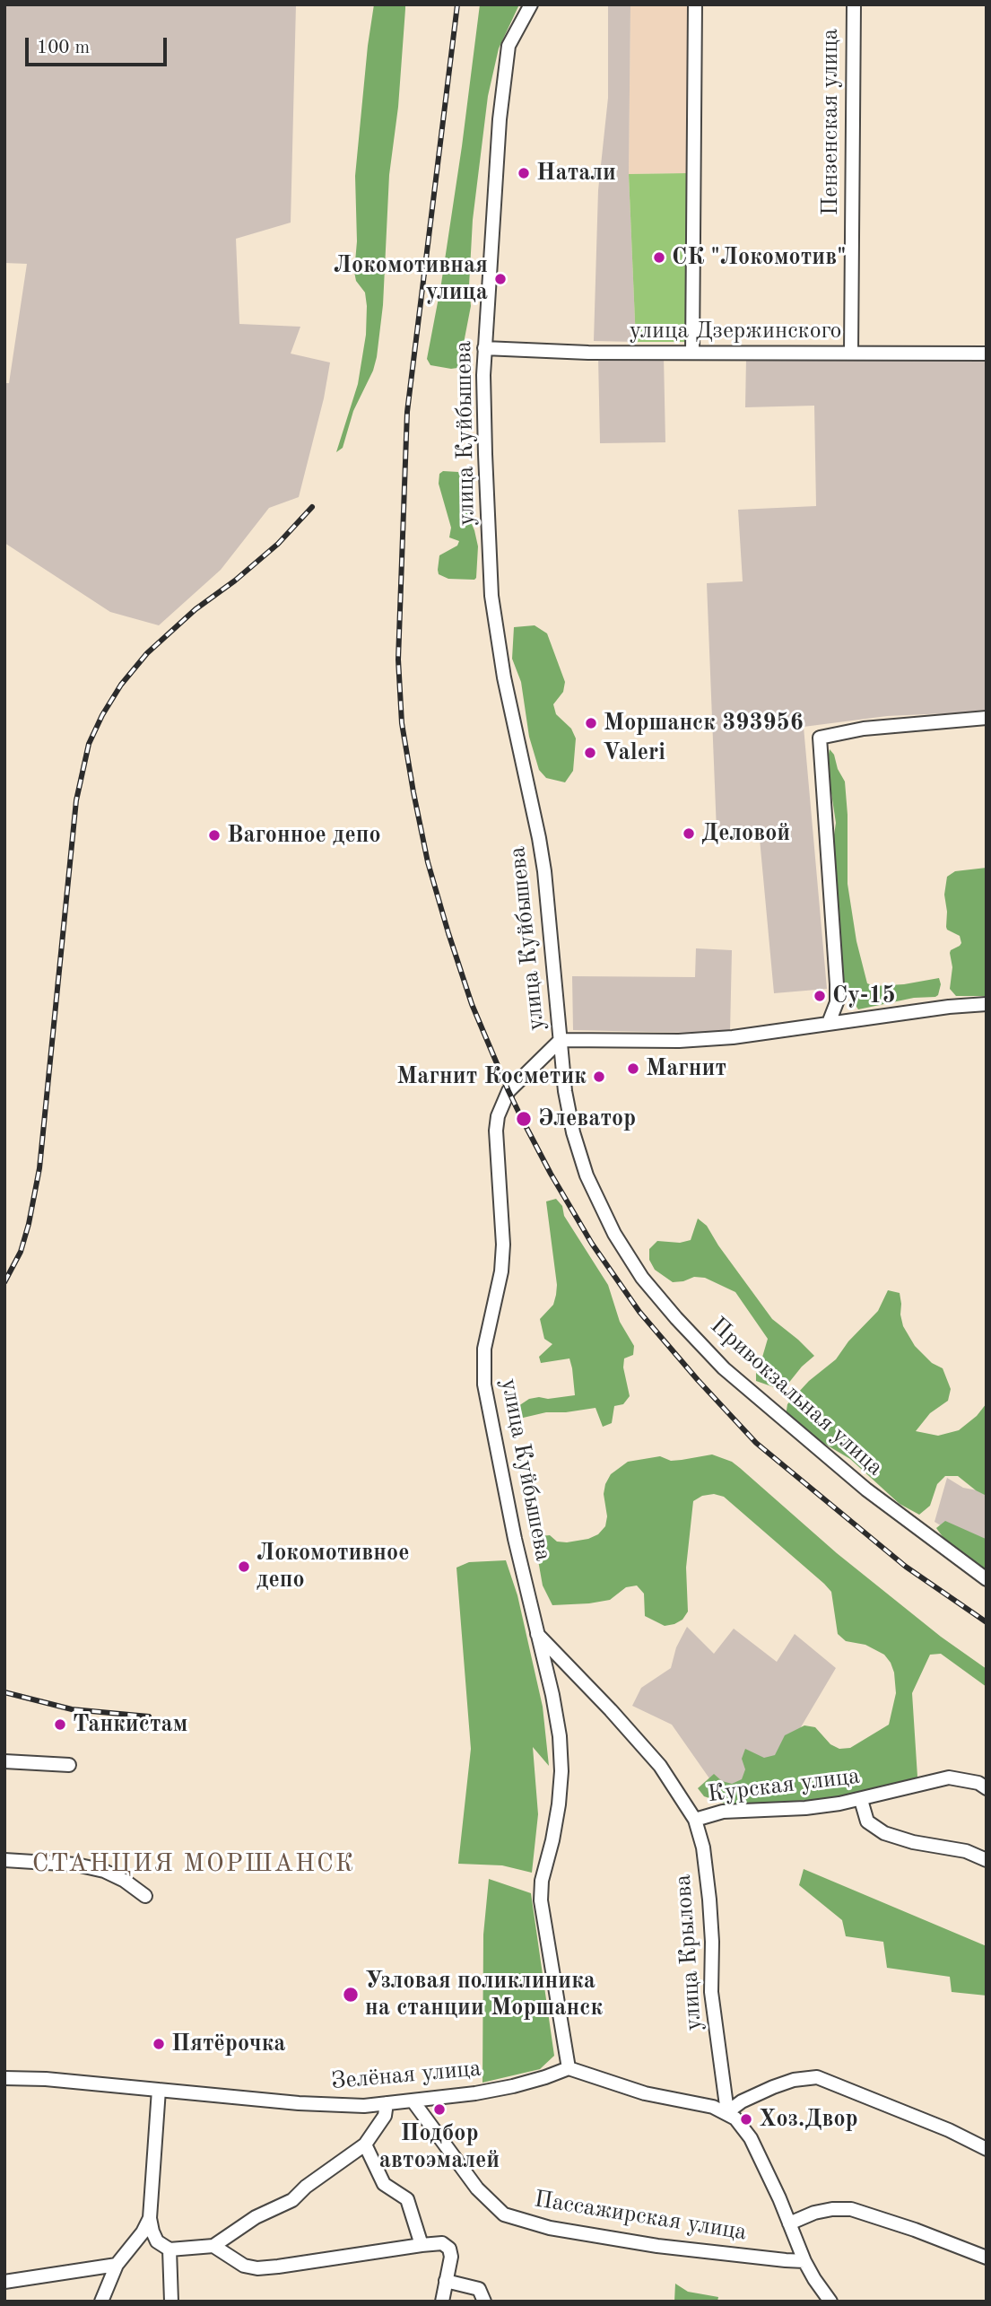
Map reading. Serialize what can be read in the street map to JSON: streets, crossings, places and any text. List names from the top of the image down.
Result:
{
  "streets": {
    "street": [
      "Пензенская улица",
      "улица Дзержинского",
      "улица Куйбышева",
      "Привокзальная улица",
      "Курская улица",
      "улица Крылова",
      "Зелёная улица",
      "Пассажирская улица"
    ]
  },
  "crossings": [
    ["Пензенская улица", "улица Дзержинского"],
    ["улица Дзержинского", "улица Куйбышева"],
    ["улица Куйбышева", "Привокзальная улица"],
    ["улица Куйбышева", "улица Крылова"],
    ["улица Куйбышева", "Зелёная улица"],
    ["Курская улица", "улица Крылова"],
    ["Зелёная улица", "Пассажирская улица"]
  ],
  "districts": ["СТАНЦИЯ МОРШАНСК"],
  "places": [
    "Натали",
    "СК \"Локомотив\"",
    "Локомотивная улица",
    "Моршанск 393956",
    "Valeri",
    "Деловой",
    "Вагонное депо",
    "Су-15",
    "Магнит",
    "Магнит Косметик",
    "Элеватор",
    "Локомотивное депо",
    "Танкистам",
    "Узловая поликлиника на станции Моршанск",
    "Пятёрочка",
    "Подбор автоэмалей",
    "Хоз.Двор"
  ],
  "scale_bar": "100 m"
}
